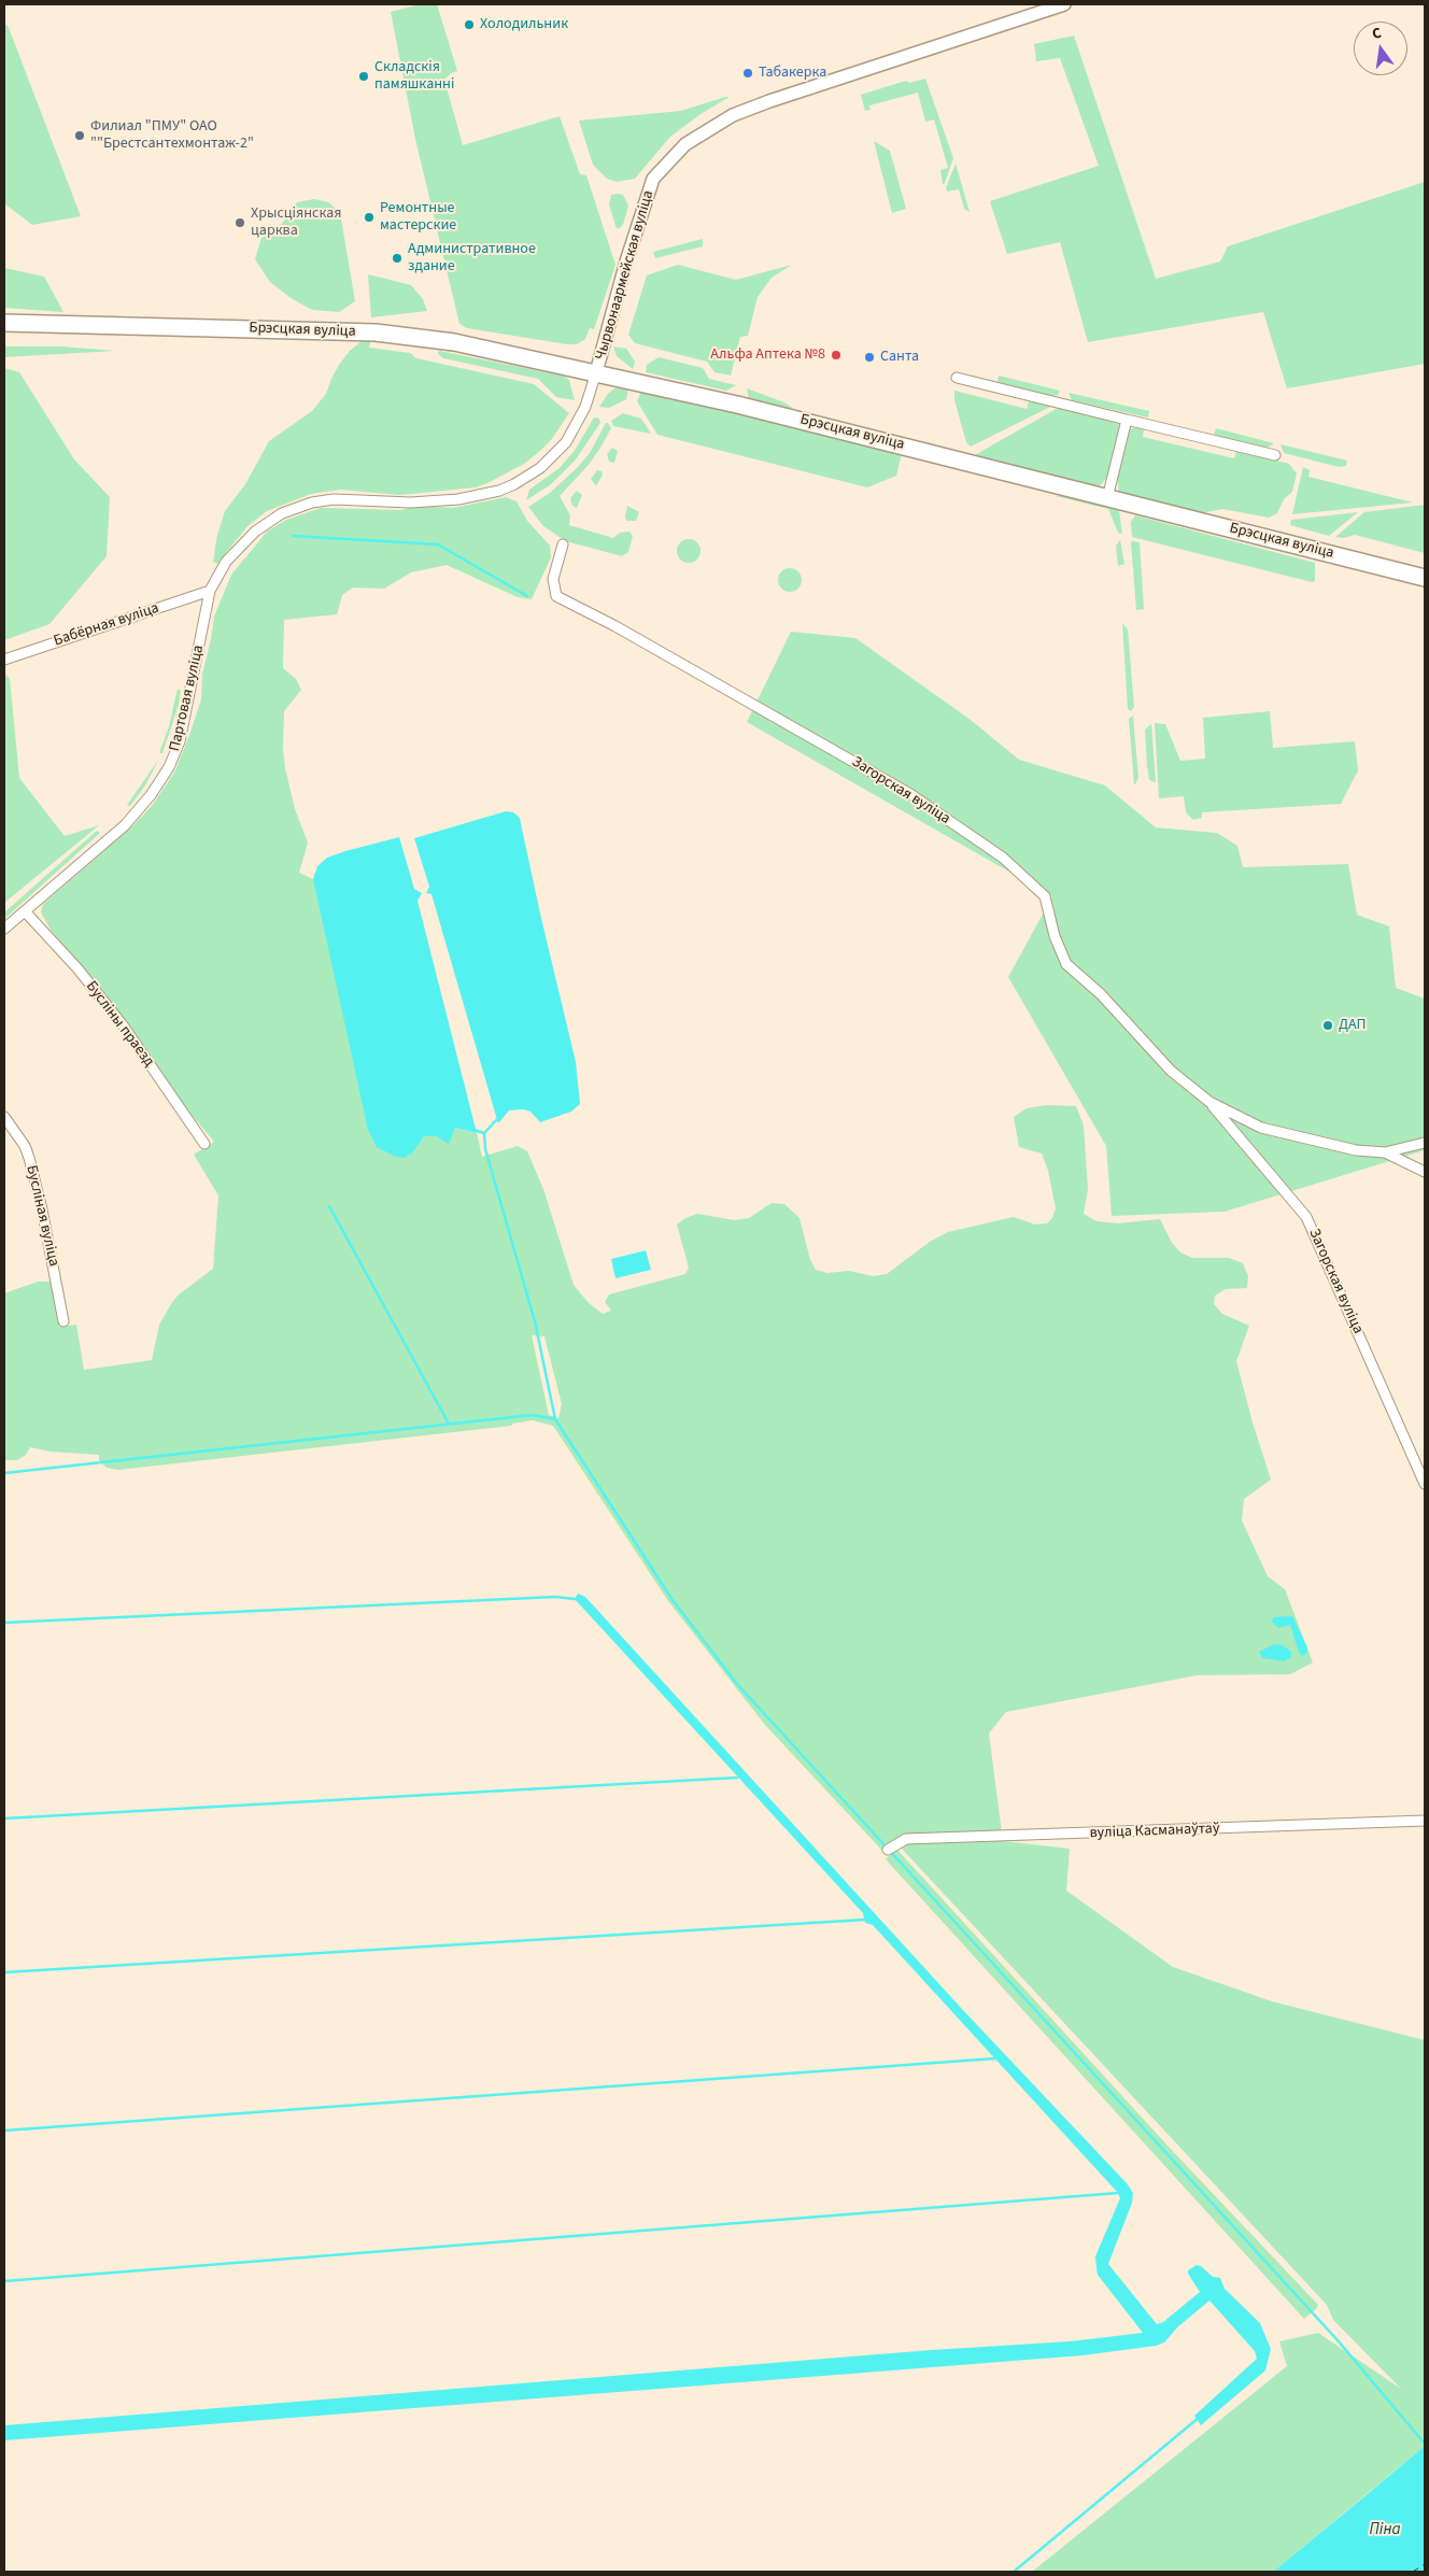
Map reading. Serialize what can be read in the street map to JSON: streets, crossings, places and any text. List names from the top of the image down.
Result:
{
  "streets": {
    "main road": ["Брэсцкая вуліца"],
    "street": [
      "Чырвонаармейская вуліца",
      "Бабёрная вуліца",
      "Партовая вуліца",
      "Загорская вуліца",
      "Бусліны праезд",
      "Бусліная вуліца",
      "вуліца Касманаўтаў"
    ]
  },
  "crossings": [
    ["Чырвонаармейская вуліца", "Брэсцкая вуліца"],
    ["Бабёрная вуліца", "Партовая вуліца"],
    ["Партовая вуліца", "Бусліны праезд"]
  ],
  "water": ["Піна"],
  "places": [
    "Холодильник",
    "Табакерка",
    "Складскія памяшканні",
    "Филиал \"ПМУ\" ОАО \"\"Брестсантехмонтаж-2\"",
    "Ремонтные мастерские",
    "Хрысціянская царква",
    "Административное здание",
    "Альфа Аптека №8",
    "Санта",
    "ДАП"
  ],
  "north": "top"
}
